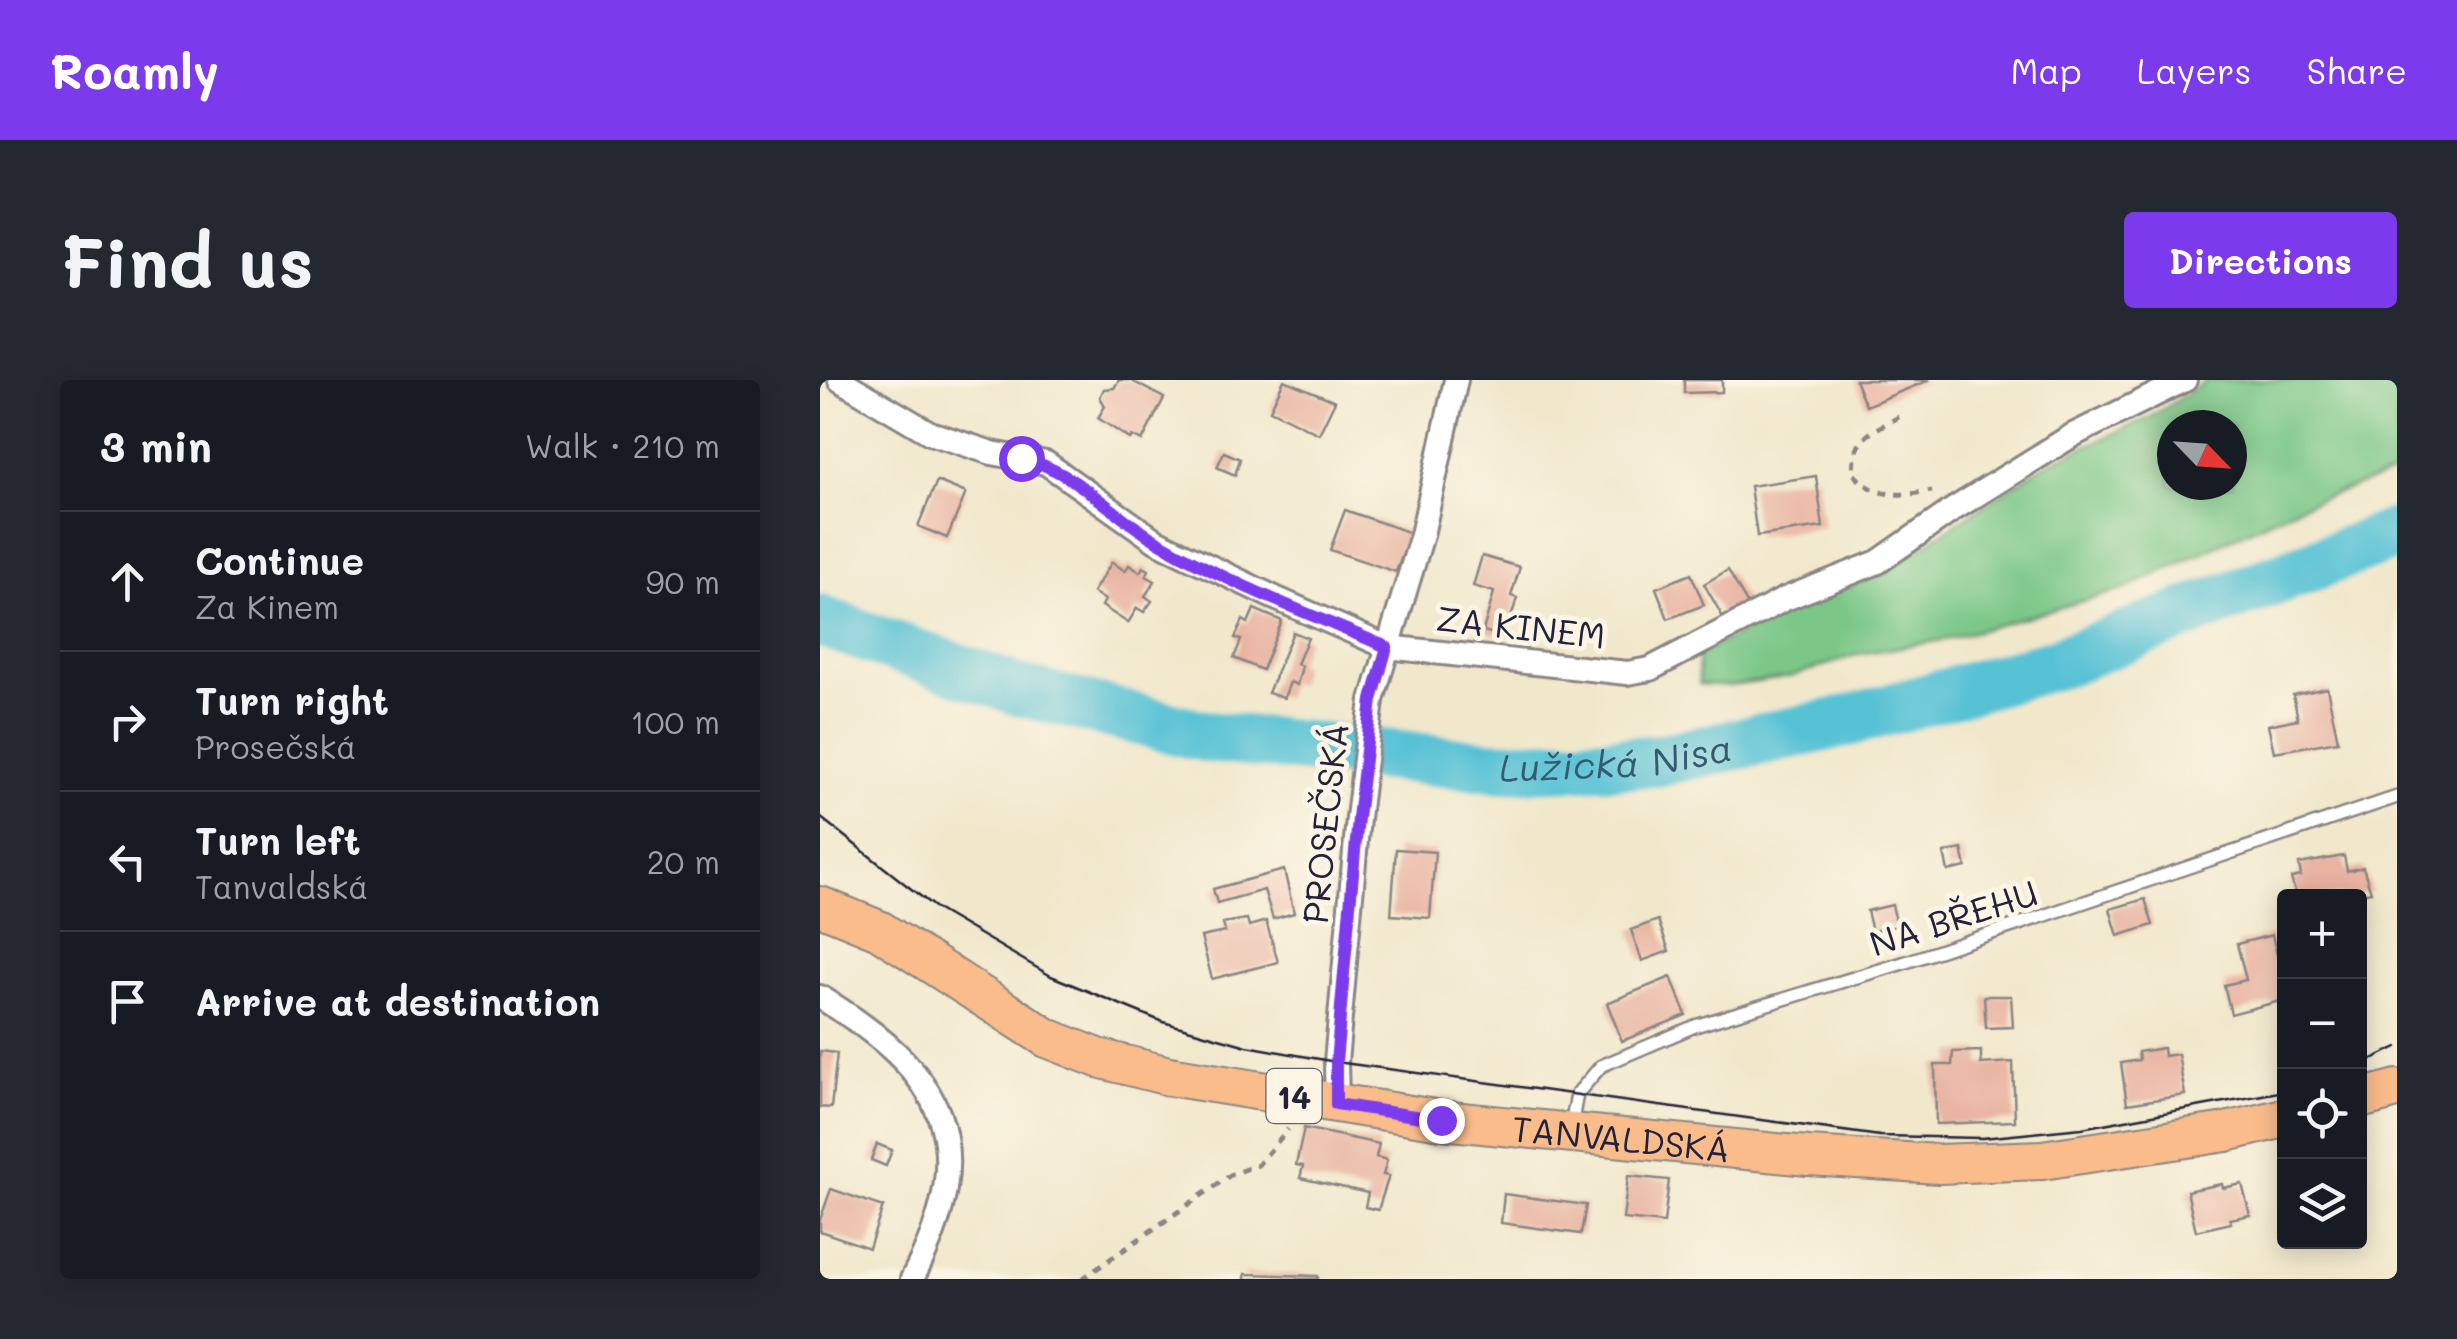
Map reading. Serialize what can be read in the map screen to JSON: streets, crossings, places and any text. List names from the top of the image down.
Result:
{
  "streets": {
    "main road": ["14", "TANVALDSKÁ"],
    "street": ["ZA KINEM", "PROSEČSKÁ"],
    "lane": ["NA BŘEHU"]
  },
  "crossings": [
    ["ZA KINEM", "PROSEČSKÁ"],
    ["PROSEČSKÁ", "TANVALDSKÁ"],
    ["NA BŘEHU", "TANVALDSKÁ"]
  ],
  "water": ["Lužická Nisa"],
  "north": "bottom right",
  "page": {
    "header": "Roamly",
    "nav": ["Map", "Layers", "Share"],
    "buttons": "Directions",
    "title": "Find us",
    "heading": ["3 min", "Walk · 210 m"],
    "list": [
      ["Continue", "Za Kinem", "90 m"],
      ["Turn right", "Prosečská", "100 m"],
      ["Turn left", "Tanvaldská", "20 m"],
      "Arrive at destination"
    ],
    "map_buttons": ["+", "−"]
  }
}
